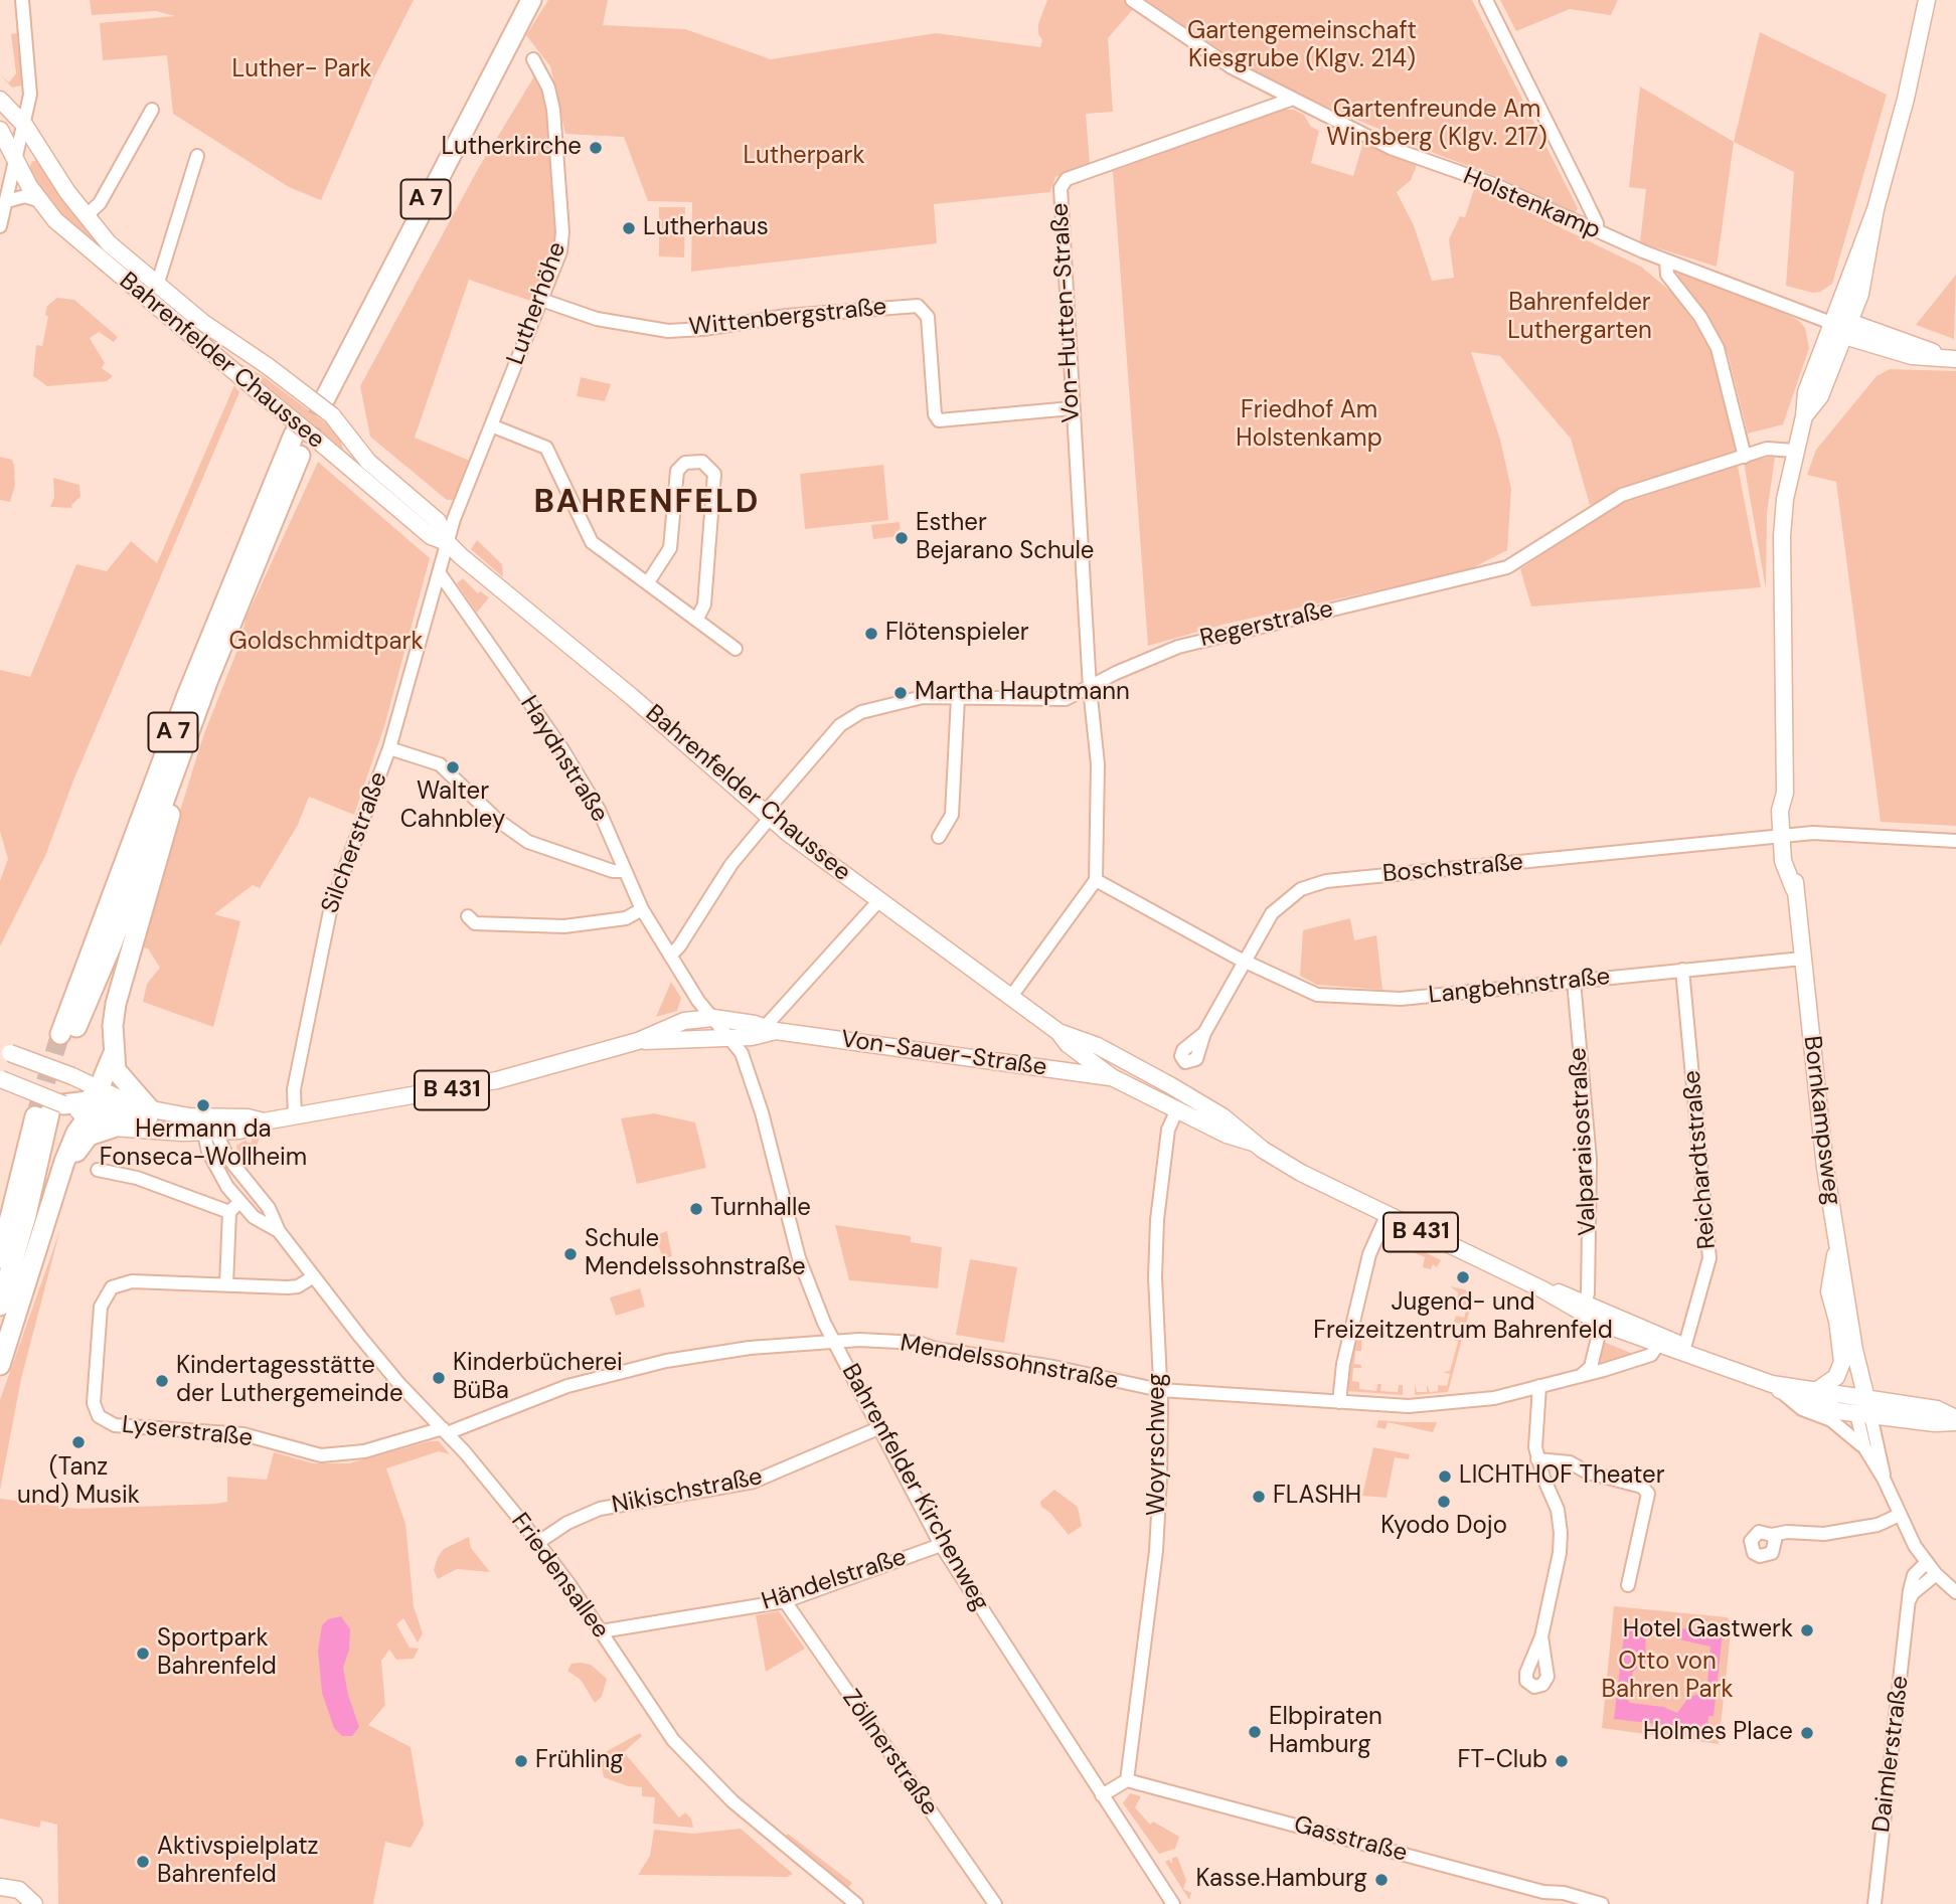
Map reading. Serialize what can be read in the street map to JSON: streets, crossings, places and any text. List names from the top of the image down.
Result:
{
  "streets": {
    "highway": ["A 7"],
    "main road": [
      "Holstenkamp",
      "Bahrenfelder Chaussee",
      "Von-Sauer-Straße",
      "B 431",
      "Bornkampsweg"
    ],
    "street": [
      "Lutherhöhe",
      "Von-Hutten-Straße",
      "Wittenbergstraße",
      "Regerstraße",
      "Haydnstraße",
      "Silcherstraße",
      "Boschstraße",
      "Langbehnstraße",
      "Valparaisostraße",
      "Reichardtstraße",
      "Mendelssohnstraße",
      "Lyserstraße",
      "Woyrschweg",
      "Bahrenfelder Kirchenweg",
      "Nikischstraße",
      "Friedensallee",
      "Händelstraße",
      "Zöllnerstraße",
      "Daimlerstraße",
      "Gasstraße"
    ]
  },
  "crossings": [
    ["A 7", "Bahrenfelder Chaussee"],
    ["Holstenkamp", "Von-Hutten-Straße"],
    ["Holstenkamp", "Bornkampsweg"],
    ["Lutherhöhe", "Wittenbergstraße"],
    ["Lutherhöhe", "Bahrenfelder Chaussee"],
    ["Von-Hutten-Straße", "Wittenbergstraße"],
    ["Von-Hutten-Straße", "Regerstraße"],
    ["Von-Hutten-Straße", "Langbehnstraße"],
    ["Bahrenfelder Chaussee", "Regerstraße"],
    ["Bahrenfelder Chaussee", "Von-Sauer-Straße"],
    ["Bahrenfelder Chaussee", "B 431"],
    ["Bahrenfelder Chaussee", "Bornkampsweg"],
    ["Bahrenfelder Chaussee", "Valparaisostraße"],
    ["Bahrenfelder Chaussee", "Reichardtstraße"],
    ["Bahrenfelder Chaussee", "Mendelssohnstraße"],
    ["Bahrenfelder Chaussee", "Woyrschweg"],
    ["Regerstraße", "Haydnstraße"],
    ["Regerstraße", "Bornkampsweg"],
    ["Haydnstraße", "Silcherstraße"],
    ["Haydnstraße", "Von-Sauer-Straße"],
    ["Silcherstraße", "Von-Sauer-Straße"],
    ["Boschstraße", "Langbehnstraße"],
    ["Boschstraße", "Bornkampsweg"],
    ["Langbehnstraße", "Bornkampsweg"],
    ["Langbehnstraße", "Valparaisostraße"],
    ["Langbehnstraße", "Reichardtstraße"],
    ["Von-Sauer-Straße", "B 431"],
    ["Von-Sauer-Straße", "Bahrenfelder Kirchenweg"],
    ["Von-Sauer-Straße", "Friedensallee"],
    ["B 431", "Bornkampsweg"],
    ["B 431", "Friedensallee"],
    ["Mendelssohnstraße", "Lyserstraße"],
    ["Mendelssohnstraße", "Woyrschweg"],
    ["Mendelssohnstraße", "Bahrenfelder Kirchenweg"],
    ["Mendelssohnstraße", "Friedensallee"],
    ["Lyserstraße", "Friedensallee"],
    ["Woyrschweg", "Gasstraße"],
    ["Bahrenfelder Kirchenweg", "Nikischstraße"],
    ["Bahrenfelder Kirchenweg", "Händelstraße"],
    ["Nikischstraße", "Friedensallee"],
    ["Friedensallee", "Händelstraße"],
    ["Händelstraße", "Zöllnerstraße"]
  ],
  "districts": ["BAHRENFELD"],
  "parks": [
    "Gartengemeinschaft Kiesgrube (Klgv. 214)",
    "Luther- Park",
    "Gartenfreunde Am Winsberg (Klgv. 217)",
    "Lutherpark",
    "Bahrenfelder Luthergarten",
    "Friedhof Am Holstenkamp",
    "Goldschmidtpark",
    "Otto von Bahren Park"
  ],
  "places": [
    "Lutherkirche",
    "Lutherhaus",
    "Esther Bejarano Schule",
    "Flötenspieler",
    "Martha Hauptmann",
    "Walter Cahnbley",
    "Hermann da Fonseca-Wollheim",
    "Turnhalle",
    "Schule Mendelssohnstraße",
    "Jugend- und Freizeitzentrum Bahrenfeld",
    "Kinderbücherei BüBa",
    "Kindertagesstätte der Luthergemeinde",
    "(Tanz und) Musik",
    "LICHTHOF Theater",
    "FLASHH",
    "Kyodo Dojo",
    "Hotel Gastwerk",
    "Sportpark Bahrenfeld",
    "Elbpiraten Hamburg",
    "Holmes Place",
    "Frühling",
    "FT-Club",
    "Aktivspielplatz Bahrenfeld",
    "Kasse.Hamburg"
  ]
}
